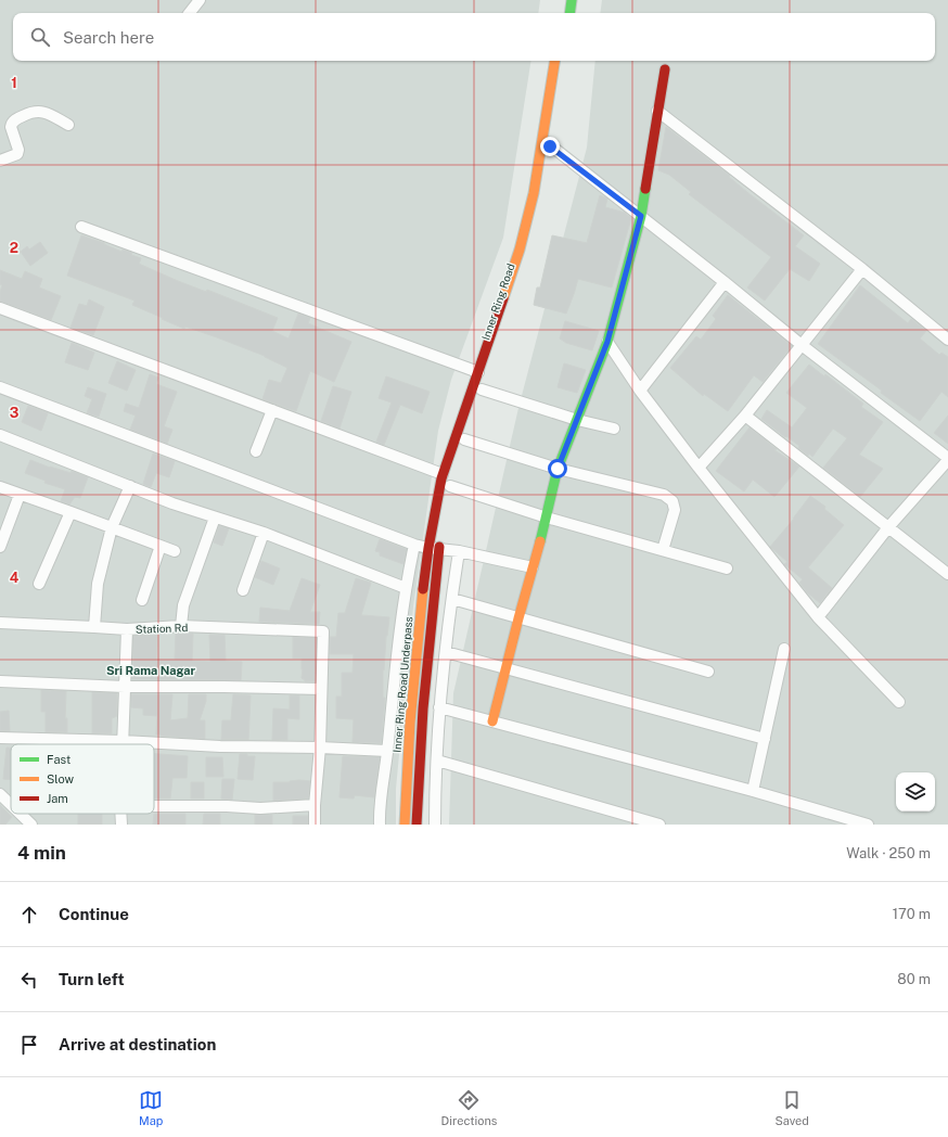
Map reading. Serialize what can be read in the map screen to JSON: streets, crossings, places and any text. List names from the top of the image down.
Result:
{
  "streets": {
    "main road": ["Inner Ring Road", "Inner Ring Road Underpass"],
    "street": ["Station Rd"]
  },
  "crossings": [
    ["Inner Ring Road", "Inner Ring Road Underpass"]
  ],
  "districts": ["Sri Rama Nagar"],
  "legend": ["Fast", "Slow", "Jam"],
  "page": {
    "search": "Search here",
    "heading": ["4 min", "Walk · 250 m"],
    "list": [
      ["Continue", "170 m"],
      ["Turn left", "80 m"],
      "Arrive at destination"
    ],
    "nav": ["Map", "Directions", "Saved"]
  },
  "grid": {
    "rows": [
      "1",
      "2",
      "3",
      "4"
    ]
  }
}
